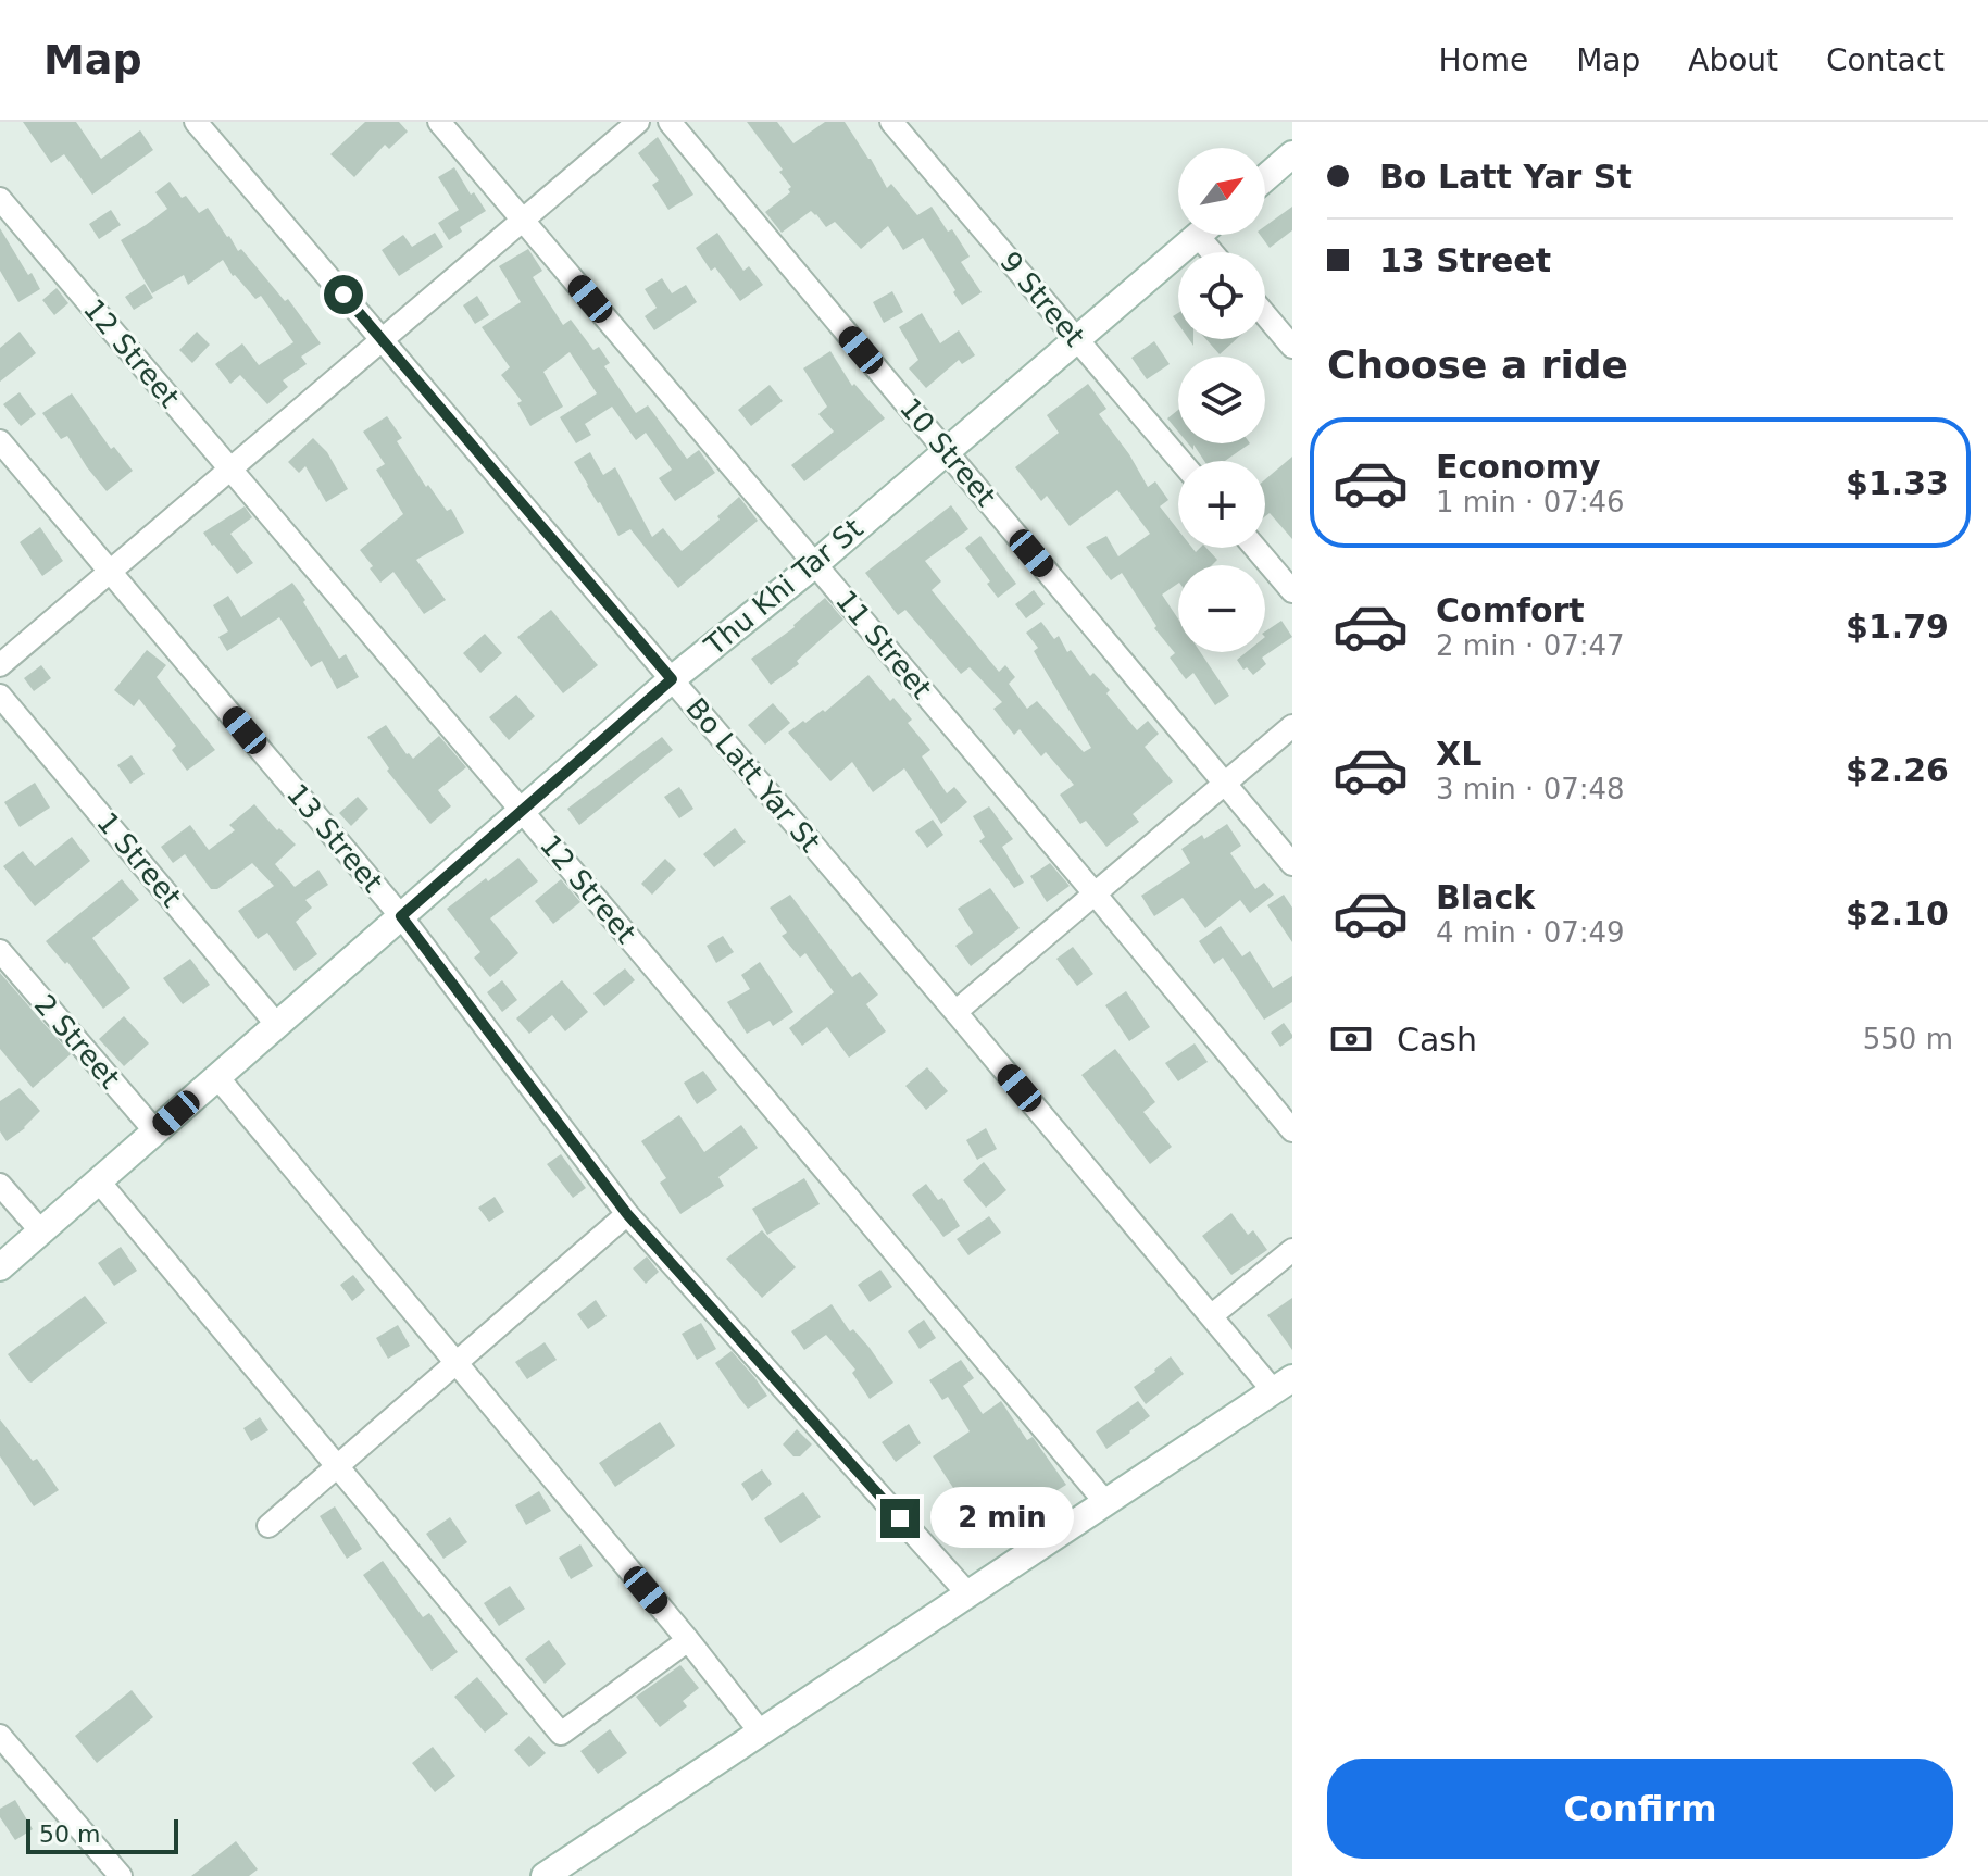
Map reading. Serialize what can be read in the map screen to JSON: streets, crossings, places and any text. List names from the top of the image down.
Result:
{
  "streets": {
    "street": [
      "9 Street",
      "12 Street",
      "10 Street",
      "Thu Khi Tar St",
      "11 Street",
      "Bo Latt Yar St",
      "13 Street",
      "1 Street",
      "2 Street"
    ]
  },
  "crossings": [
    ["9 Street", "Thu Khi Tar St"],
    ["12 Street", "Thu Khi Tar St"],
    ["10 Street", "Thu Khi Tar St"],
    ["Thu Khi Tar St", "11 Street"],
    ["Thu Khi Tar St", "Bo Latt Yar St"],
    ["Thu Khi Tar St", "13 Street"],
    ["Thu Khi Tar St", "1 Street"],
    ["Thu Khi Tar St", "2 Street"]
  ],
  "scale_bar": "50 m",
  "north": "top right",
  "page": {
    "header": "Map",
    "nav": [
      "Home",
      "Map",
      "About",
      "Contact"
    ],
    "banner": ["Bo Latt Yar St", "13 Street"],
    "map_buttons": ["+", "−"],
    "heading": "Choose a ride",
    "list": [
      {
        "name": "Economy",
        "note": "1 min · 07:46",
        "value": "$1.33"
      },
      {
        "name": "Comfort",
        "note": "2 min · 07:47",
        "value": "$1.79"
      },
      {
        "name": "XL",
        "note": "3 min · 07:48",
        "value": "$2.26"
      },
      {
        "name": "Black",
        "note": "4 min · 07:49",
        "value": "$2.10"
      }
    ],
    "pay": ["Cash", "550 m"],
    "bubble": "2 min",
    "buttons": "Confirm",
    "scale": "50 m"
  }
}
